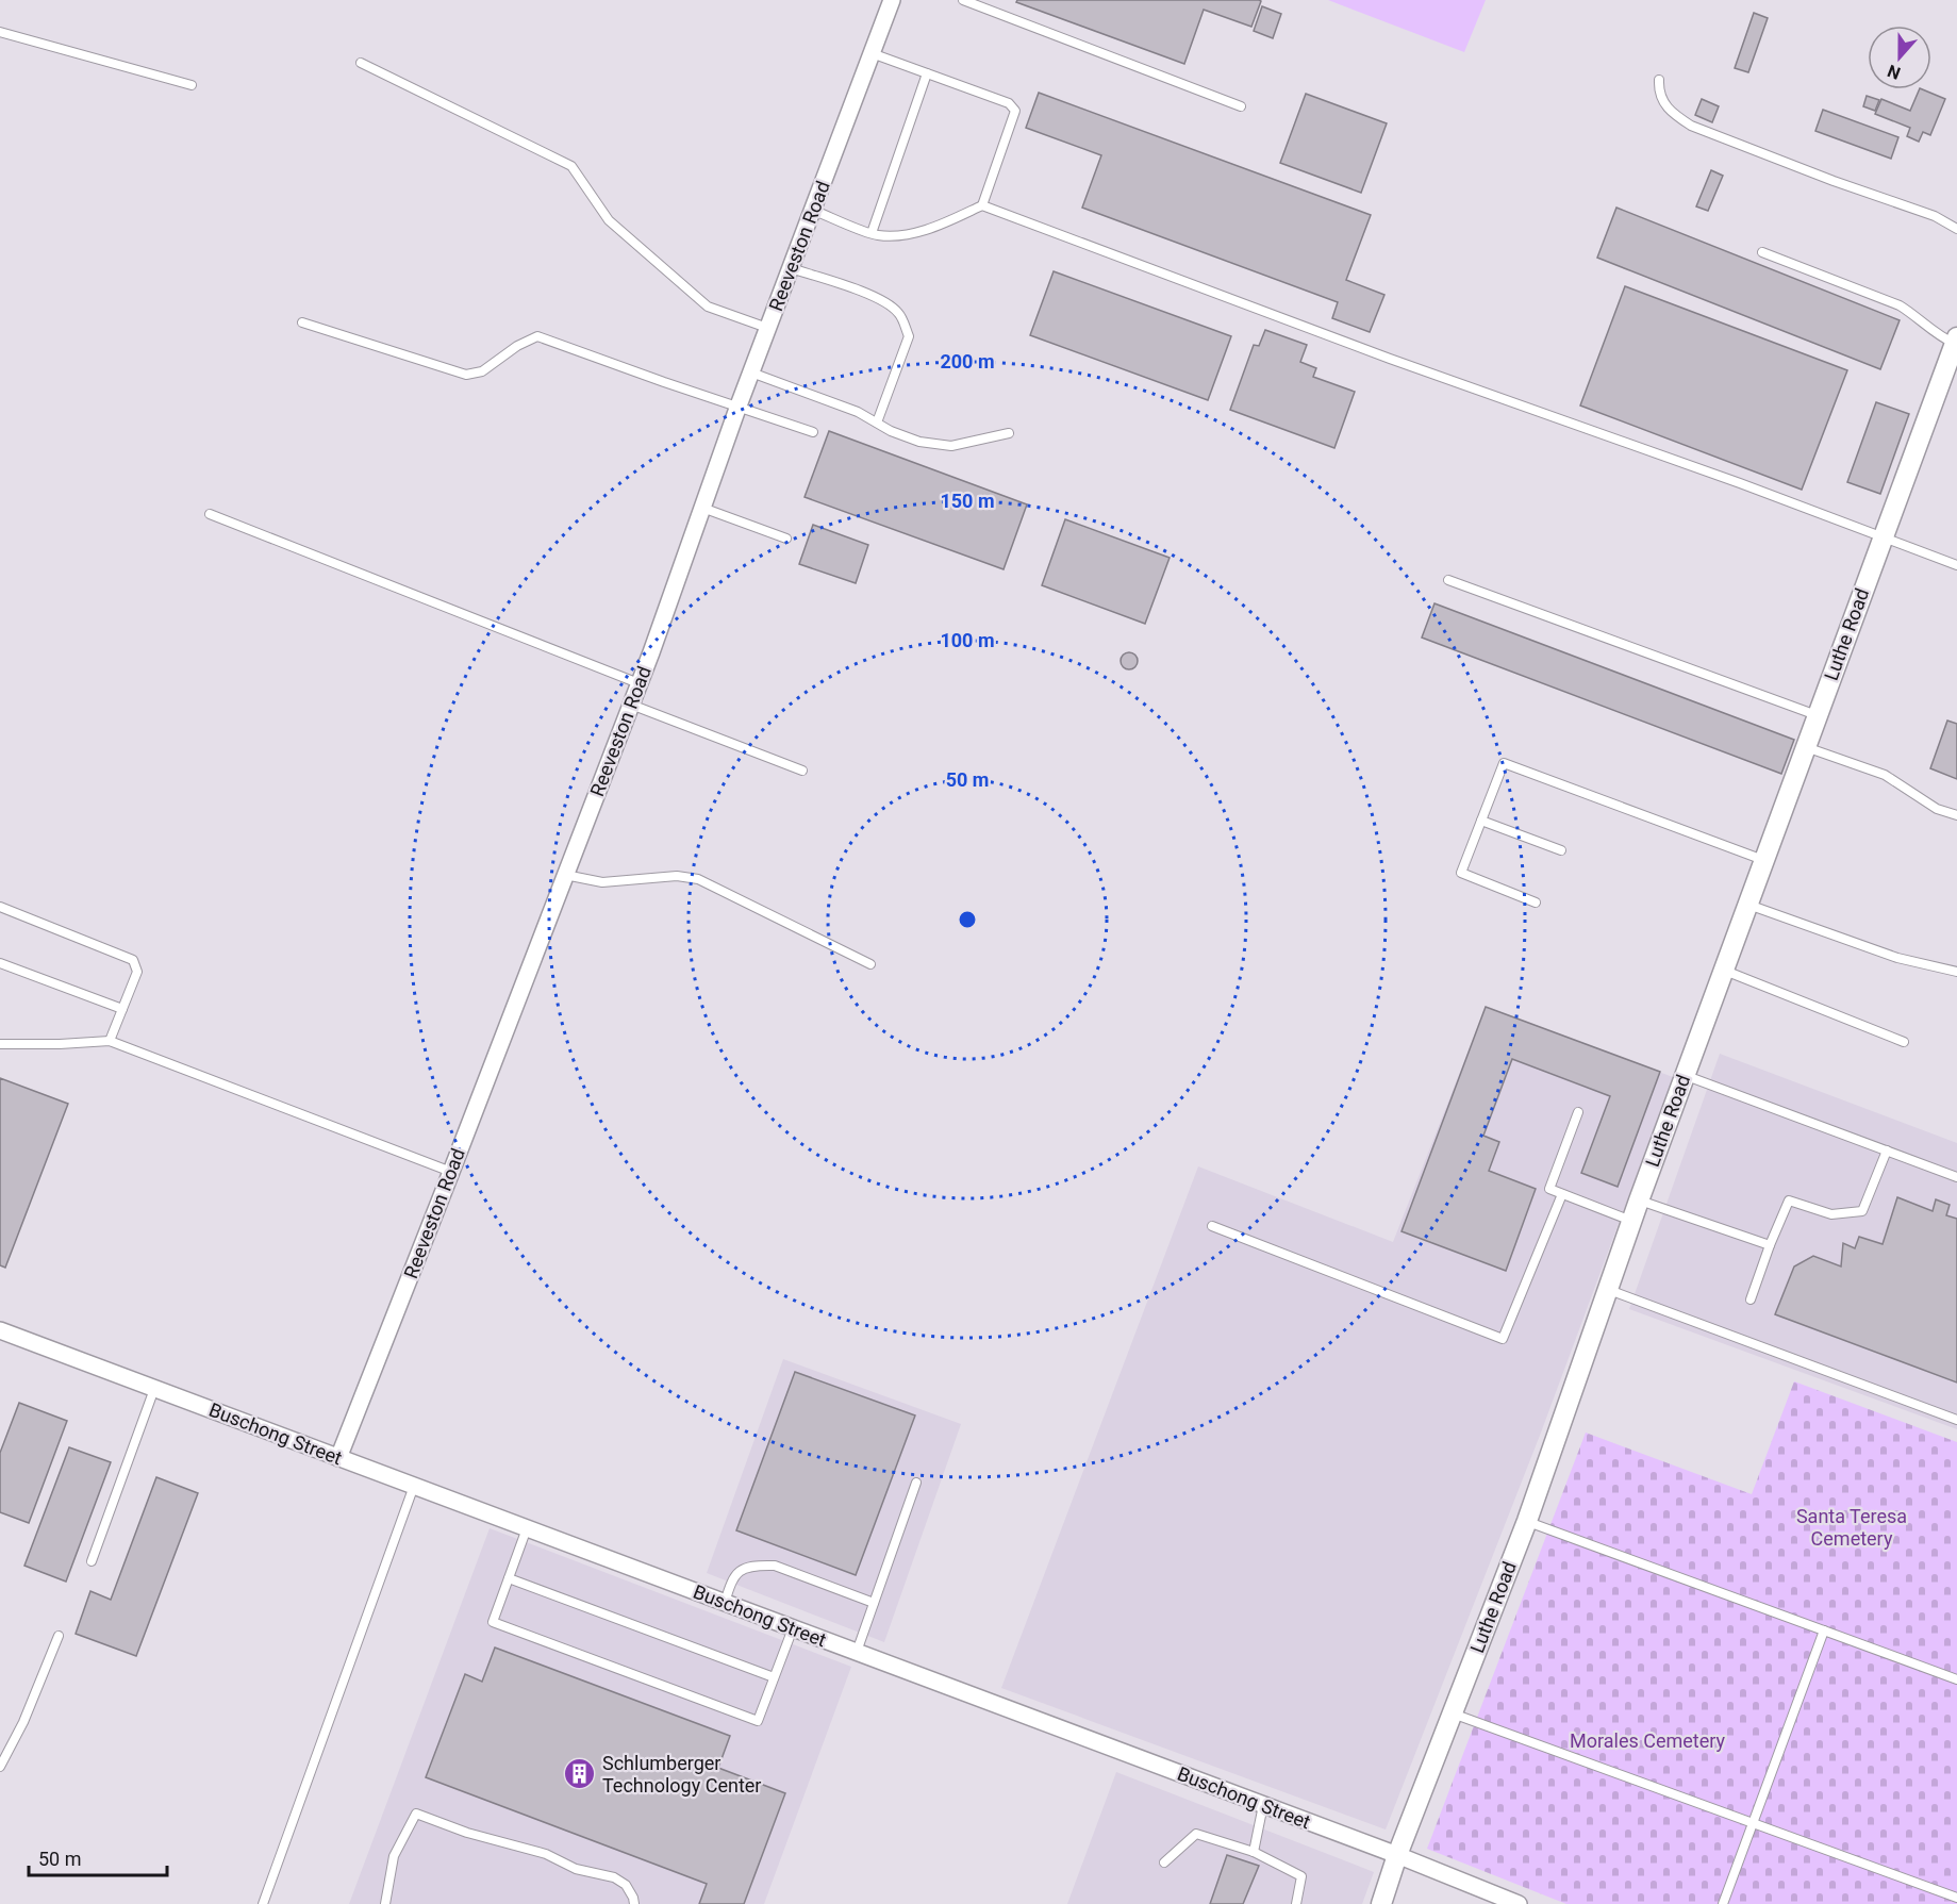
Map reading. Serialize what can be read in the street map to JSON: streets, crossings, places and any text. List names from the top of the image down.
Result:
{
  "streets": {
    "street": ["Reeveston Road", "Luthe Road", "Buschong Street"]
  },
  "crossings": [
    ["Reeveston Road", "Buschong Street"],
    ["Luthe Road", "Buschong Street"]
  ],
  "parks": ["Santa Teresa Cemetery", "Morales Cemetery"],
  "places": {
    "building": ["Schlumberger Technology Center"]
  },
  "scale_bar": "50 m",
  "north": "bottom",
  "rings": [
    "200 m",
    "150 m",
    "100 m",
    "50 m"
  ]
}
